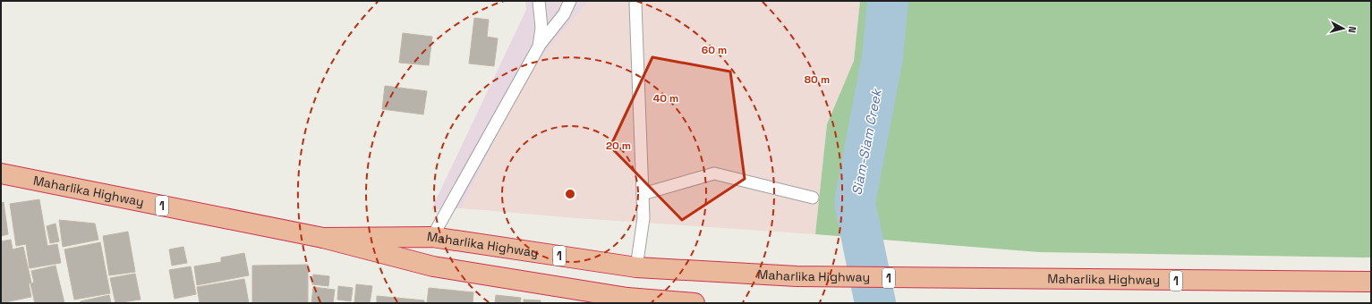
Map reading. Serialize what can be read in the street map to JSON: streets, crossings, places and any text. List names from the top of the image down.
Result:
{
  "streets": {
    "highway": ["Maharlika Highway", "1"]
  },
  "water": ["Siam-Siam Creek"],
  "north": "right",
  "rings": [
    "60 m",
    "80 m",
    "40 m",
    "20 m"
  ]
}
